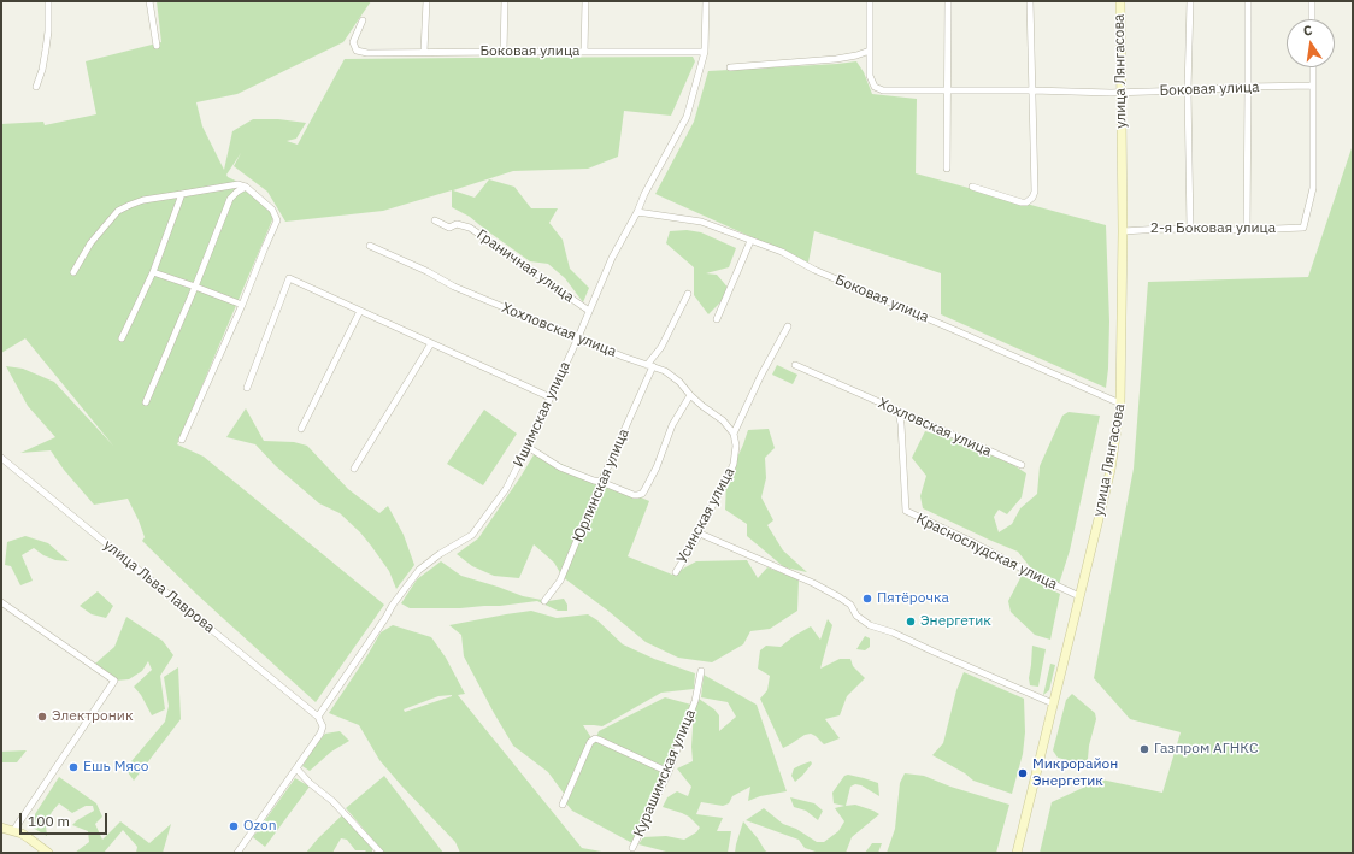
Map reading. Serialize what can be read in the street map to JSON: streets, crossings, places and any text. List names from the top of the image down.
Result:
{
  "streets": {
    "main road": ["улица Лянгасова"],
    "street": [
      "Боковая улица",
      "2-я Боковая улица",
      "Граничная улица",
      "Хохловская улица",
      "Ишимская улица",
      "Юрлинская улица",
      "Усинская улица",
      "Краснослудская улица",
      "улица Льва Лаврова",
      "Курашимская улица"
    ]
  },
  "crossings": [
    ["Боковая улица", "улица Лянгасова"],
    ["Боковая улица", "2-я Боковая улица"],
    ["Боковая улица", "Ишимская улица"],
    ["улица Лянгасова", "2-я Боковая улица"],
    ["улица Лянгасова", "Краснослудская улица"],
    ["Граничная улица", "Ишимская улица"],
    ["Хохловская улица", "Ишимская улица"],
    ["Хохловская улица", "Юрлинская улица"],
    ["Хохловская улица", "Усинская улица"],
    ["Хохловская улица", "Краснослудская улица"],
    ["Ишимская улица", "улица Льва Лаврова"]
  ],
  "places": [
    "Пятёрочка",
    "Энергетик",
    "Электроник",
    "Газпром АГНКС",
    "Ешь Мясо",
    "Микрорайон Энергетик",
    "Ozon"
  ],
  "scale_bar": "100 m",
  "north": "top"
}
